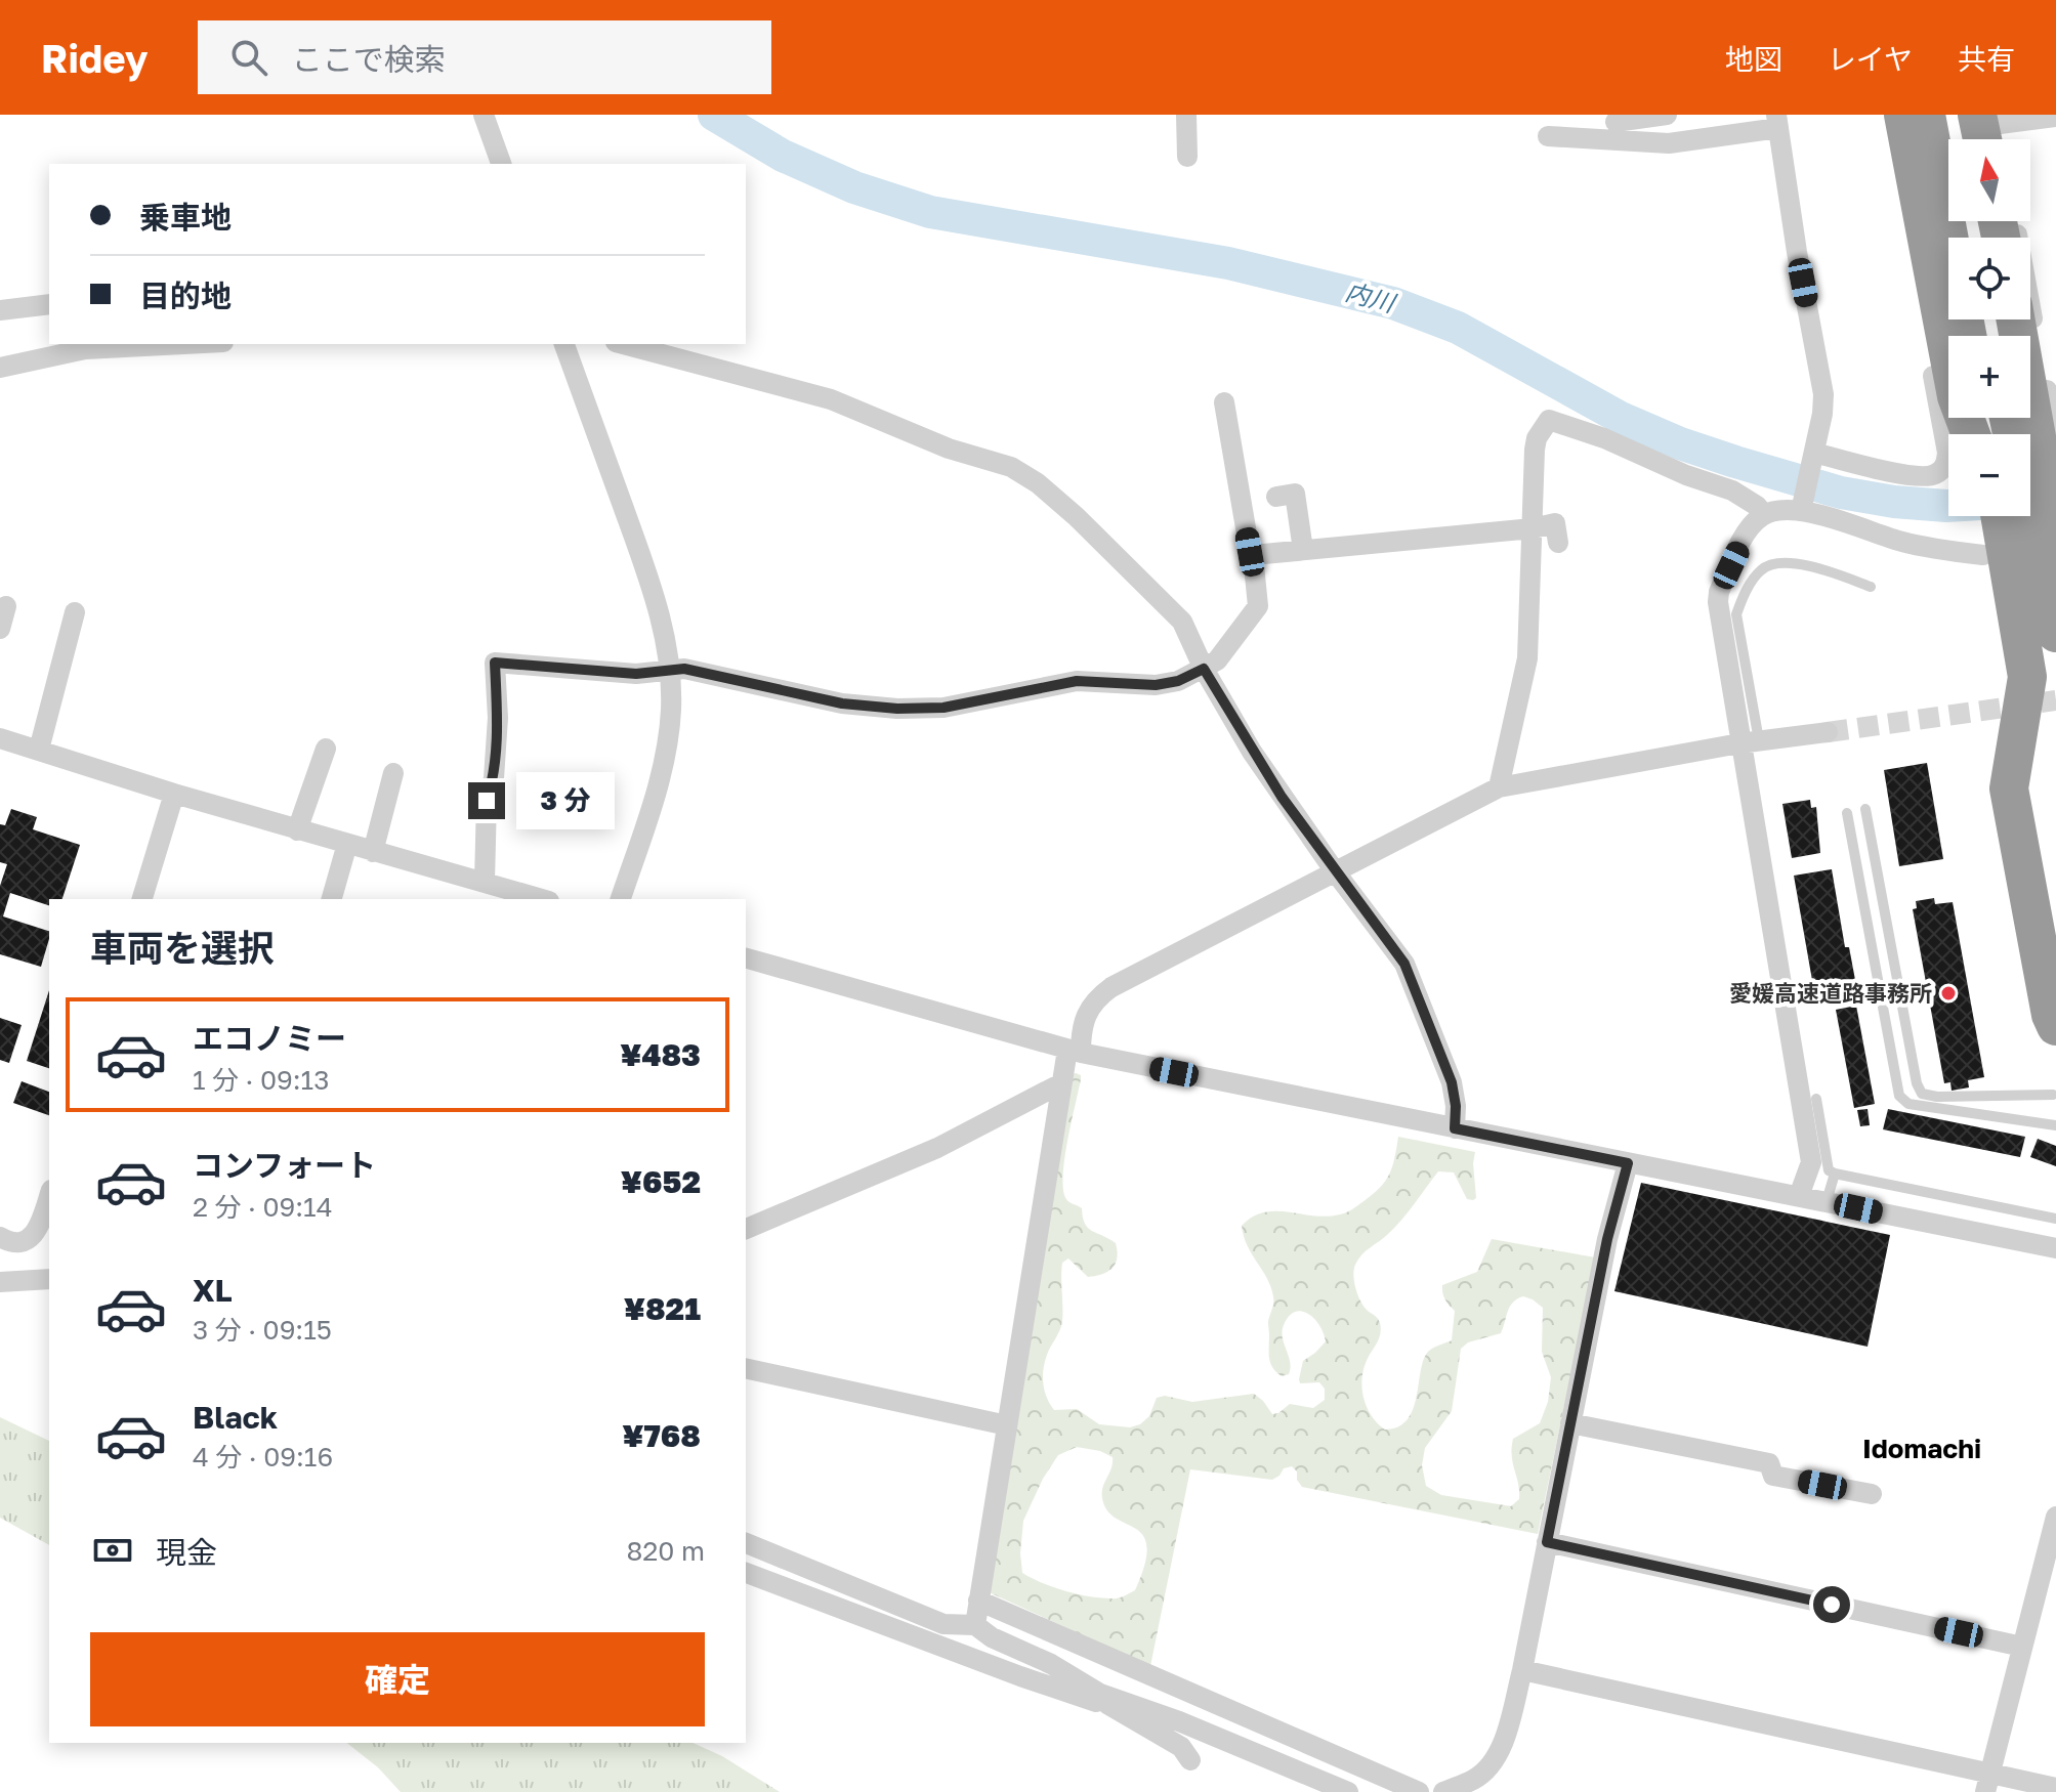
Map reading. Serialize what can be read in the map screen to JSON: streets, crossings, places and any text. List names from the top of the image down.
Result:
{
  "districts": ["Idomachi"],
  "water": ["内川"],
  "places": ["愛媛高速道路事務所"],
  "north": "top",
  "page": {
    "header": "Ridey",
    "search": "ここで検索",
    "nav": ["地図", "レイヤ", "共有"],
    "map_buttons": ["+", "−"],
    "banner": ["乗車地", "目的地"],
    "bubble": "3 分",
    "heading": "車両を選択",
    "list": [
      {
        "name": "エコノミー",
        "note": "1 分 · 09:13",
        "value": "¥483"
      },
      {
        "name": "コンフォート",
        "note": "2 分 · 09:14",
        "value": "¥652"
      },
      {
        "name": "XL",
        "note": "3 分 · 09:15",
        "value": "¥821"
      },
      {
        "name": "Black",
        "note": "4 分 · 09:16",
        "value": "¥768"
      }
    ],
    "pay": ["現金", "820 m"],
    "buttons": "確定"
  }
}
